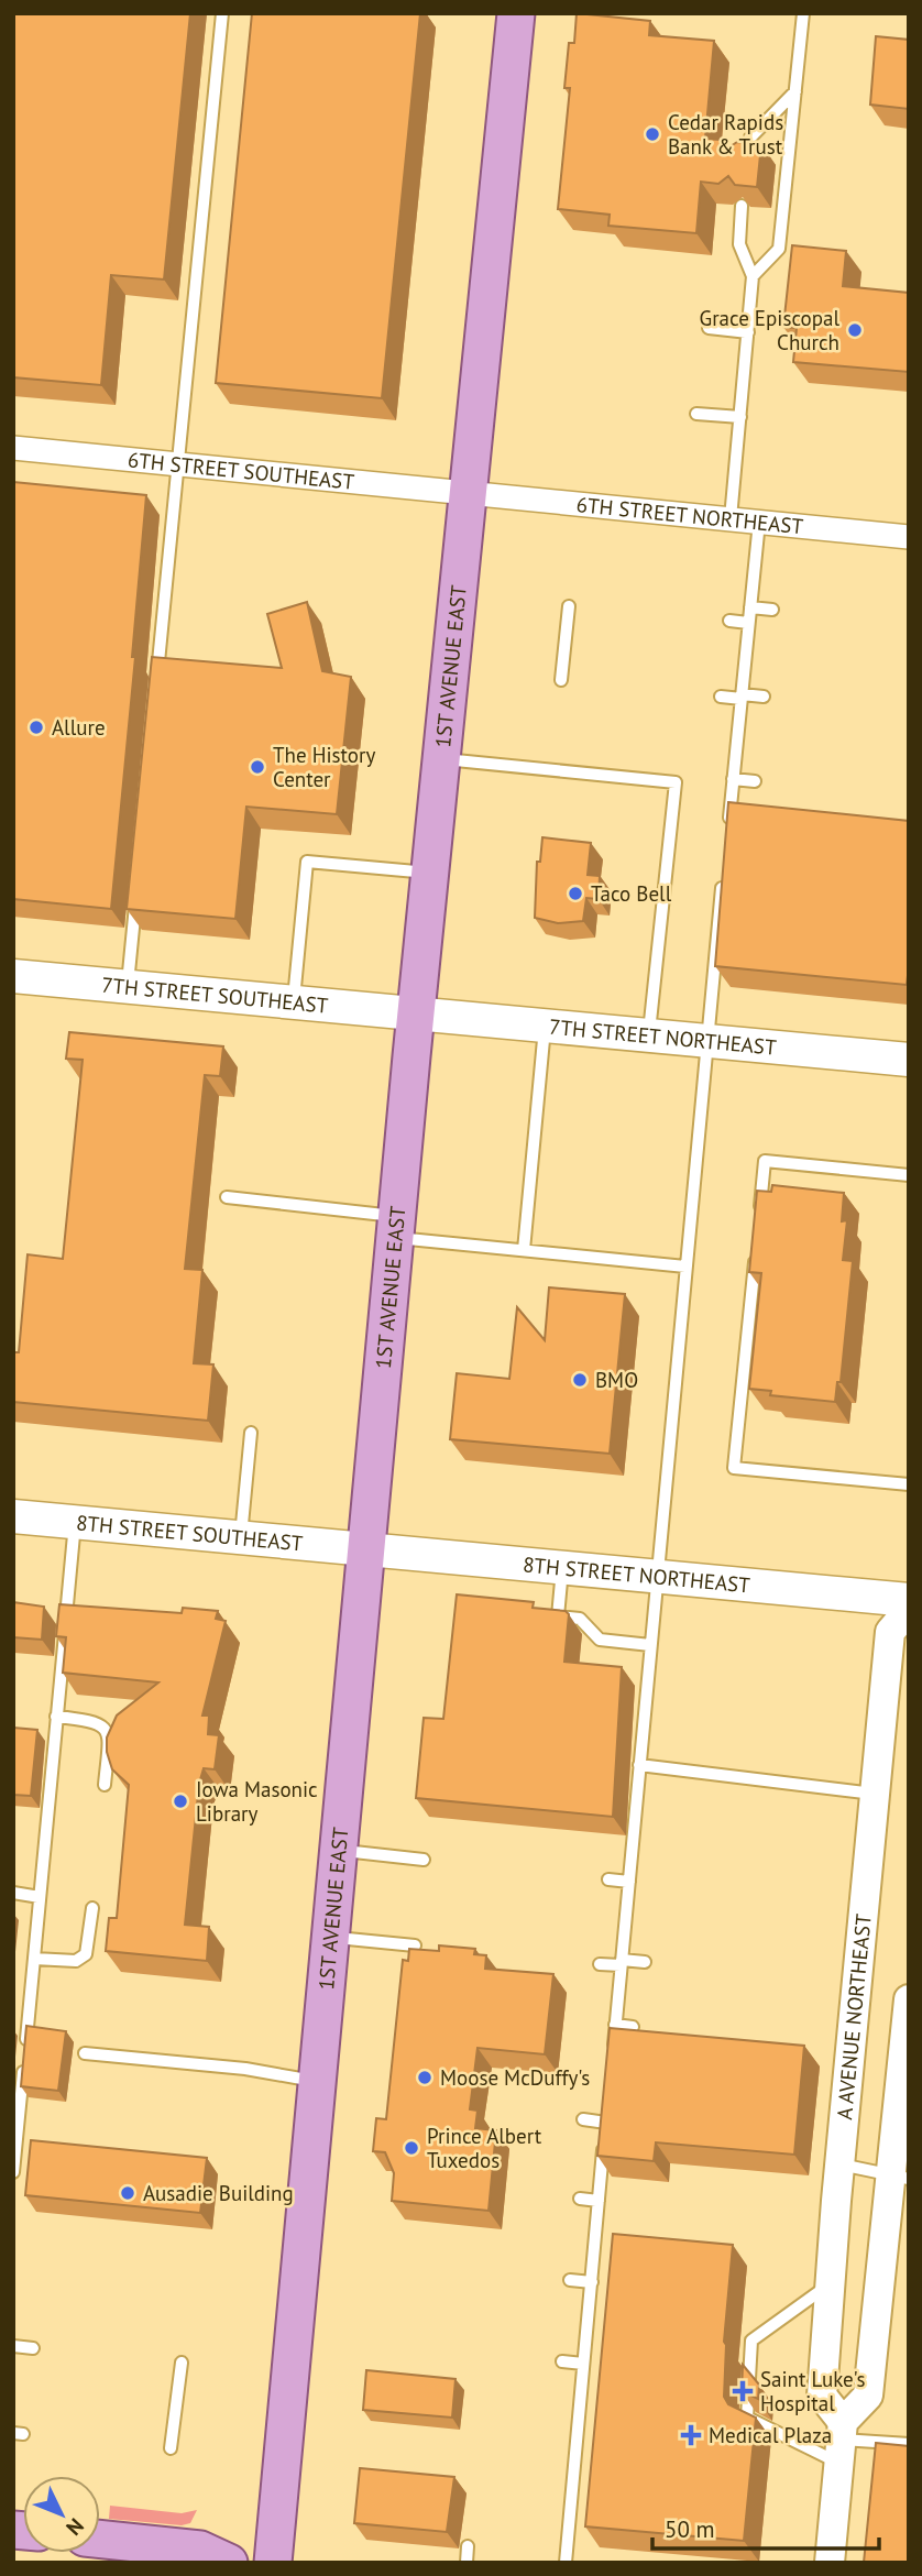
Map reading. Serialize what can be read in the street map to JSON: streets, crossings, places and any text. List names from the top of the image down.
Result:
{
  "streets": {
    "main road": [
      "1ST AVENUE EAST",
      "7TH STREET SOUTHEAST",
      "7TH STREET NORTHEAST",
      "8TH STREET SOUTHEAST",
      "8TH STREET NORTHEAST"
    ],
    "street": ["6TH STREET SOUTHEAST", "6TH STREET NORTHEAST", "A AVENUE NORTHEAST"]
  },
  "crossings": [
    ["6TH STREET SOUTHEAST", "6TH STREET NORTHEAST"],
    ["6TH STREET SOUTHEAST", "1ST AVENUE EAST"],
    ["6TH STREET NORTHEAST", "1ST AVENUE EAST"],
    ["1ST AVENUE EAST", "7TH STREET SOUTHEAST"],
    ["1ST AVENUE EAST", "7TH STREET NORTHEAST"],
    ["1ST AVENUE EAST", "8TH STREET SOUTHEAST"],
    ["1ST AVENUE EAST", "8TH STREET NORTHEAST"],
    ["7TH STREET SOUTHEAST", "7TH STREET NORTHEAST"],
    ["8TH STREET SOUTHEAST", "8TH STREET NORTHEAST"]
  ],
  "places": {
    "other": [
      "Cedar Rapids Bank & Trust",
      "Grace Episcopal Church",
      "Allure",
      "The History Center",
      "Taco Bell",
      "BMO",
      "Iowa Masonic Library",
      "Moose McDuffy's",
      "Prince Albert Tuxedos",
      "Ausadie Building"
    ],
    "health": ["Saint Luke's Hospital", "Medical Plaza"]
  },
  "scale_bar": "50 m",
  "north": "bottom right"
}
